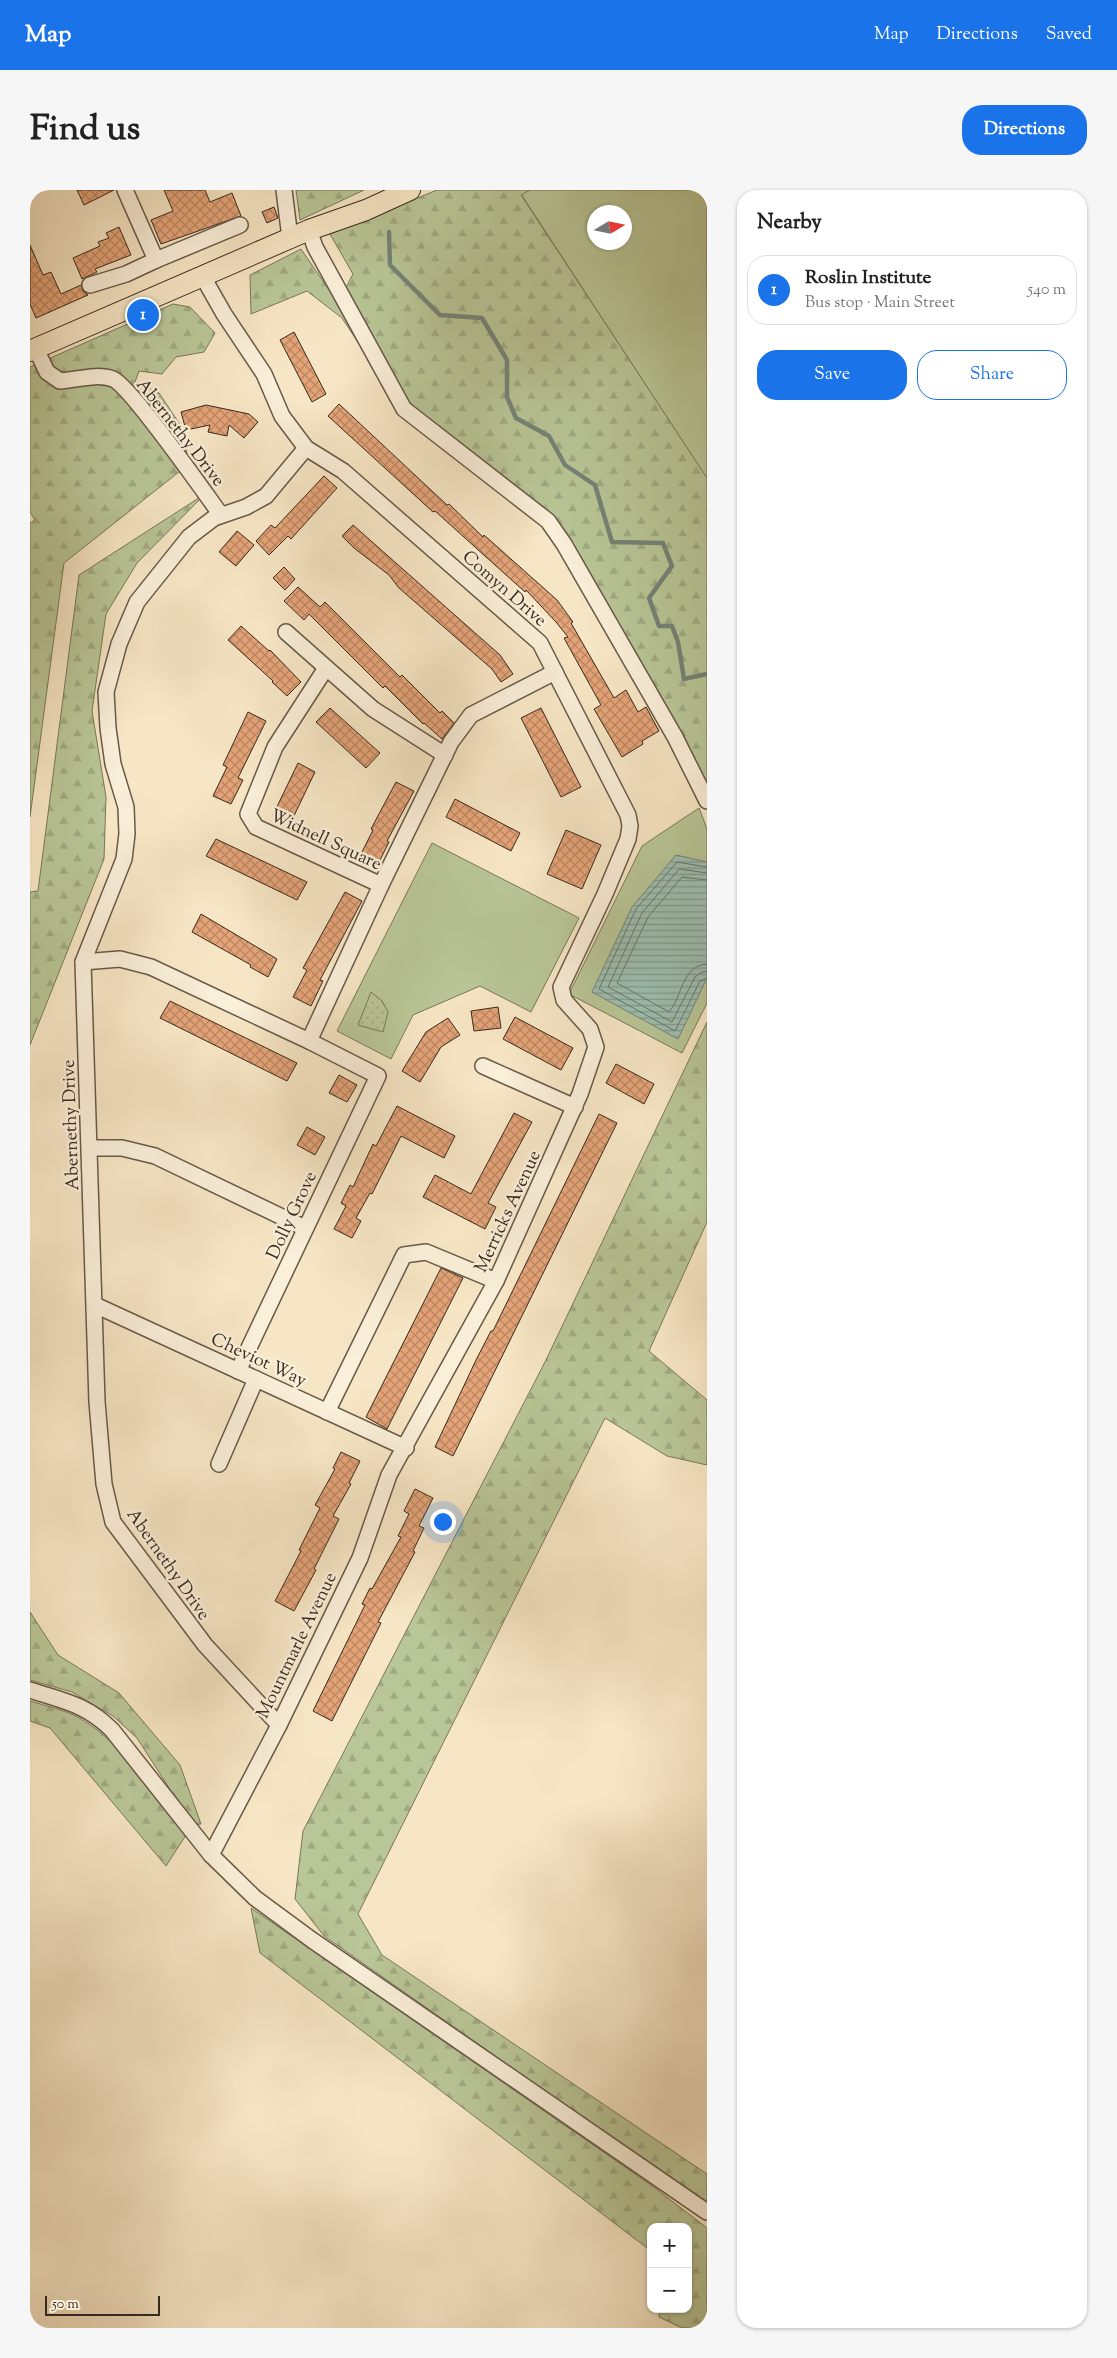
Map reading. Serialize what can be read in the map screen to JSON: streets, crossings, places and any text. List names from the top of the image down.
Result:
{
  "streets": {
    "street": [
      "Abernethy Drive",
      "Comyn Drive",
      "Widnell Square",
      "Merricks Avenue",
      "Dolly Grove",
      "Cheviot Way",
      "Mountmarle Avenue"
    ]
  },
  "crossings": [
    ["Abernethy Drive", "Comyn Drive"],
    ["Abernethy Drive", "Cheviot Way"],
    ["Abernethy Drive", "Mountmarle Avenue"],
    ["Comyn Drive", "Widnell Square"],
    ["Comyn Drive", "Merricks Avenue"],
    ["Widnell Square", "Dolly Grove"],
    ["Merricks Avenue", "Cheviot Way"],
    ["Merricks Avenue", "Mountmarle Avenue"],
    ["Dolly Grove", "Cheviot Way"],
    ["Cheviot Way", "Mountmarle Avenue"]
  ],
  "scale_bar": "50 m",
  "north": "right",
  "page": {
    "header": "Map",
    "nav": ["Map", "Directions", "Saved"],
    "title": "Find us",
    "buttons": [
      "Directions",
      ["Save", "Share"]
    ],
    "heading": "Nearby",
    "list": [
      {
        "mark": "1",
        "name": "Roslin Institute",
        "note": "Bus stop · Main Street",
        "value": "540 m"
      }
    ],
    "pins": "1",
    "map_buttons": ["+", "−"],
    "scale": "50 m"
  }
}
